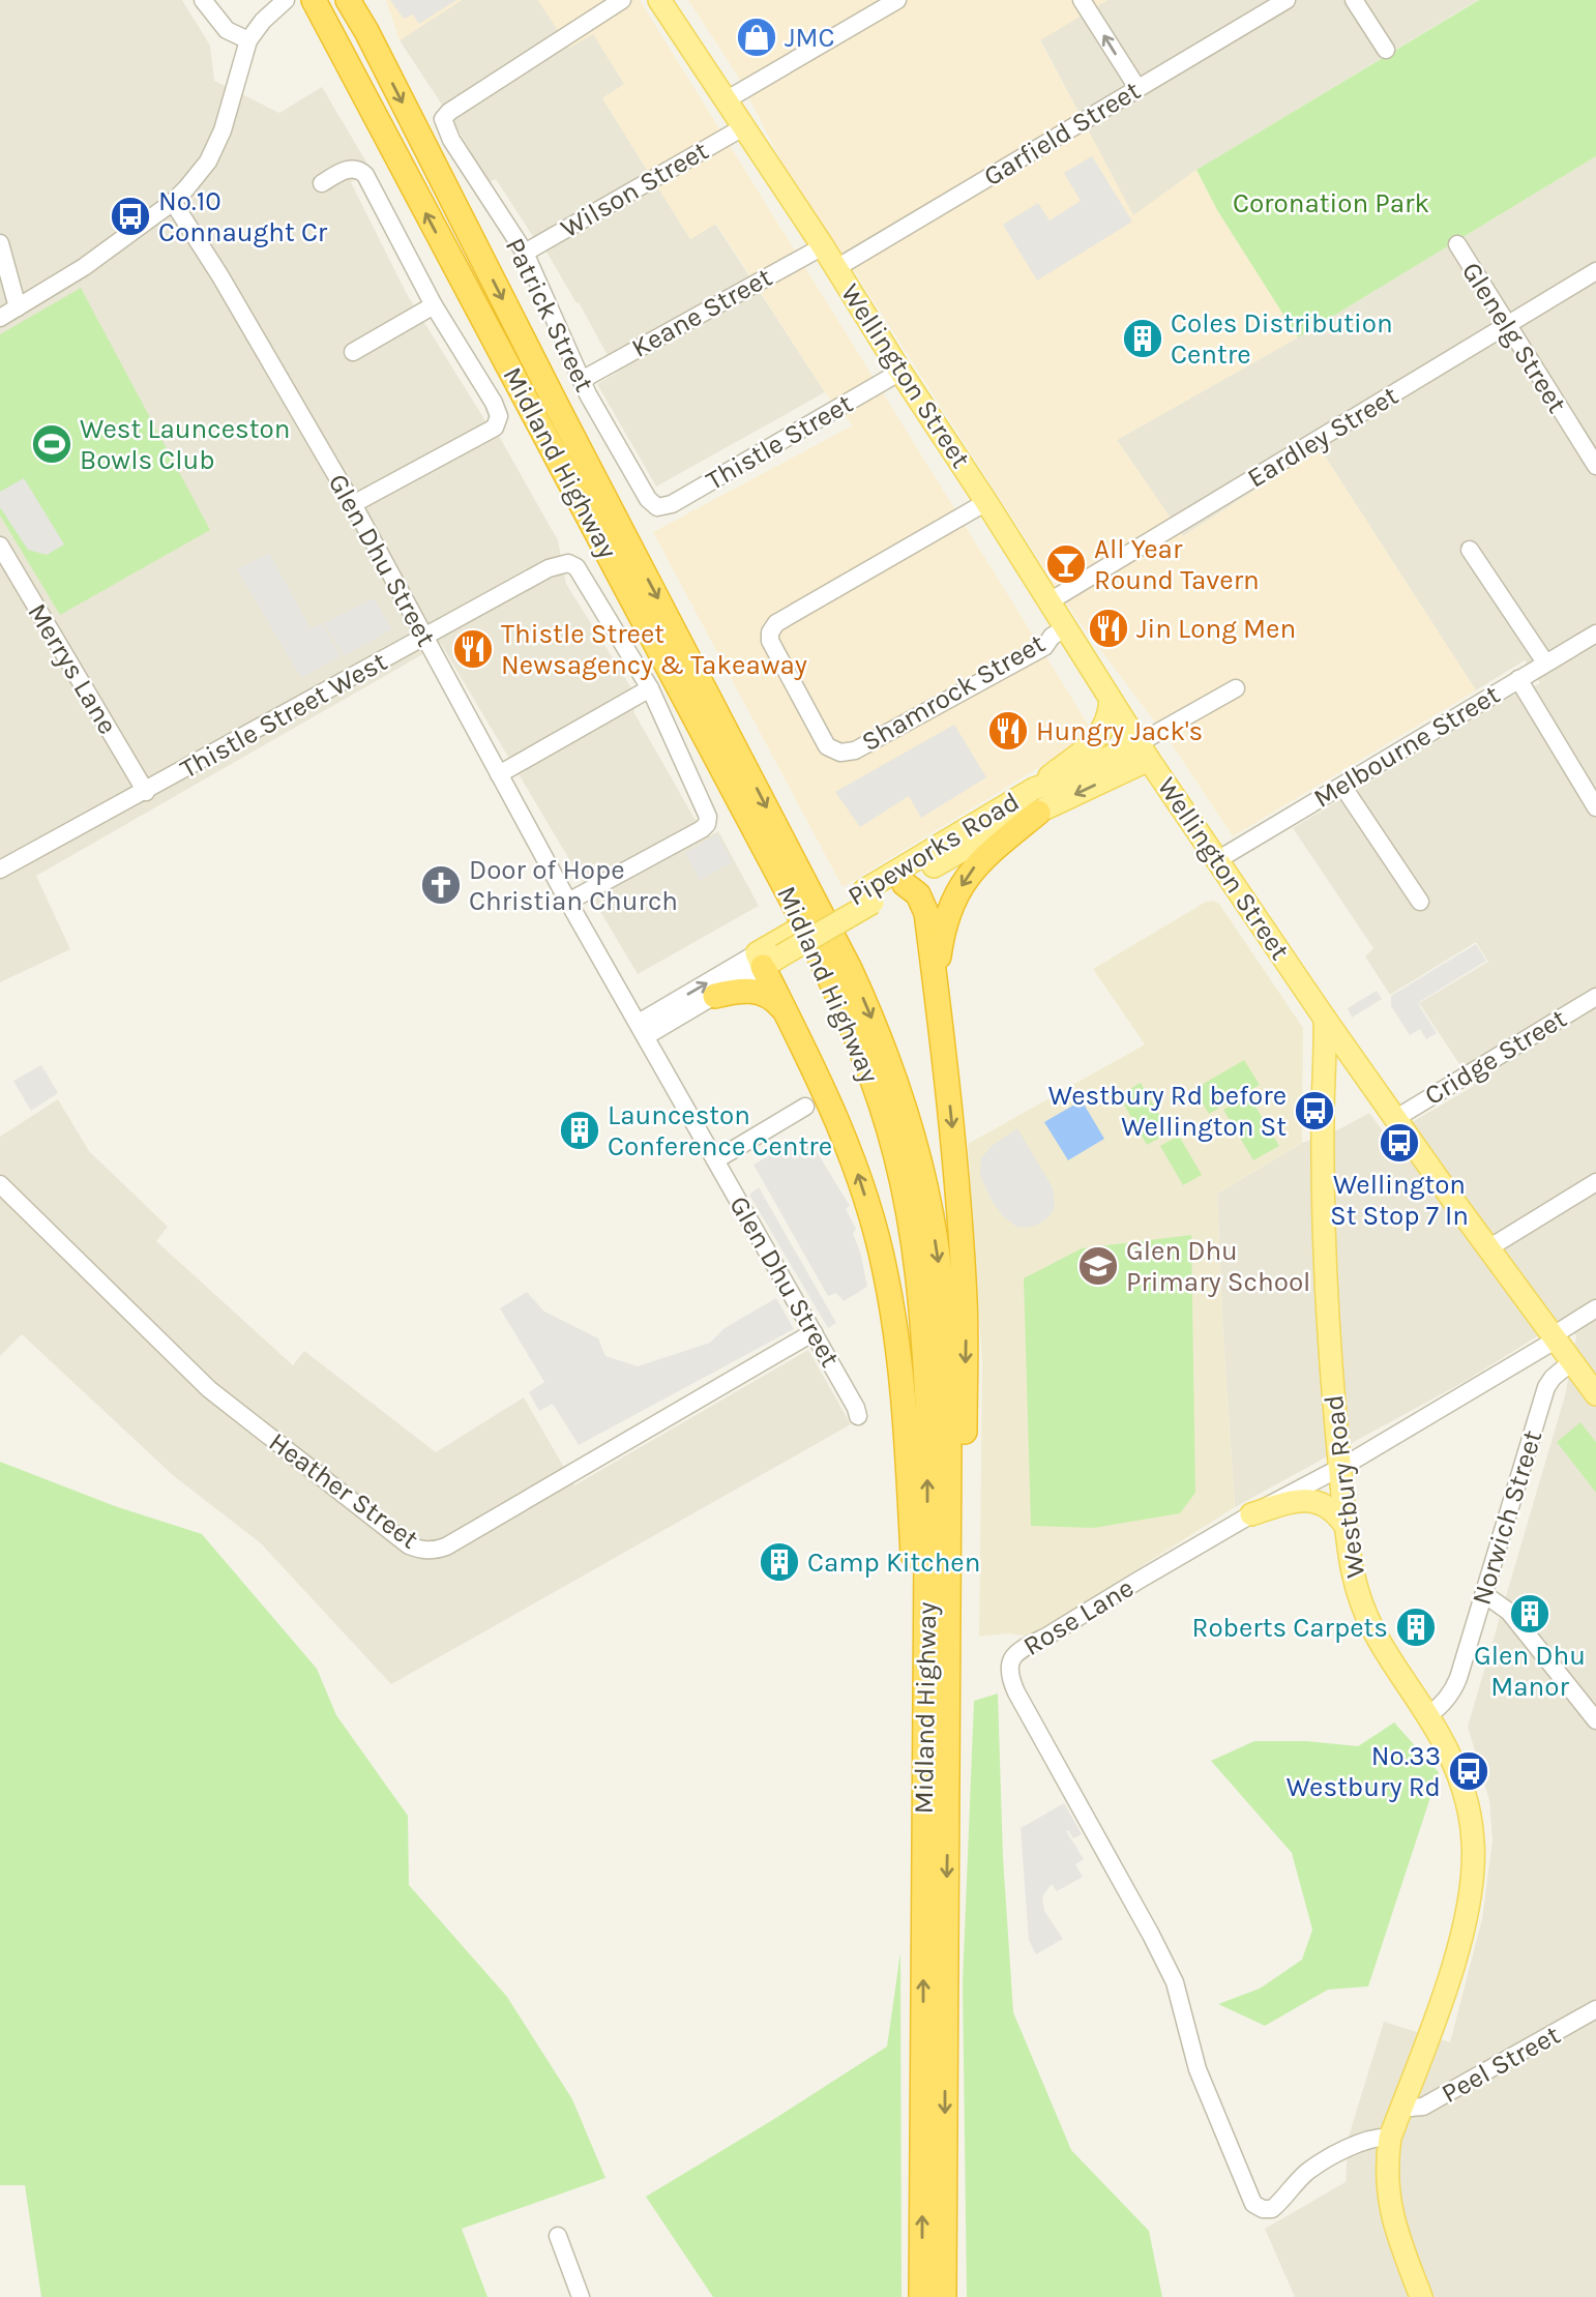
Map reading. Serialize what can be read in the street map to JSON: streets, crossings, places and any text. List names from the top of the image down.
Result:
{
  "streets": {
    "highway": ["Midland Highway"],
    "main road": ["Wellington Street", "Pipeworks Road", "Westbury Road"],
    "street": [
      "Garfield Street",
      "Wilson Street",
      "Keane Street",
      "Patrick Street",
      "Glenelg Street",
      "Eardley Street",
      "Thistle Street",
      "Glen Dhu Street",
      "Merrys Lane",
      "Shamrock Street",
      "Thistle Street West",
      "Melbourne Street",
      "Cridge Street",
      "Heather Street",
      "Norwich Street",
      "Rose Lane",
      "Peel Street"
    ]
  },
  "crossings": [
    ["Garfield Street", "Wellington Street"],
    ["Wilson Street", "Patrick Street"],
    ["Wilson Street", "Wellington Street"],
    ["Keane Street", "Patrick Street"],
    ["Keane Street", "Wellington Street"],
    ["Patrick Street", "Thistle Street"],
    ["Glenelg Street", "Eardley Street"],
    ["Wellington Street", "Eardley Street"],
    ["Wellington Street", "Thistle Street"],
    ["Wellington Street", "Shamrock Street"],
    ["Wellington Street", "Melbourne Street"],
    ["Wellington Street", "Pipeworks Road"],
    ["Wellington Street", "Cridge Street"],
    ["Wellington Street", "Westbury Road"],
    ["Wellington Street", "Norwich Street"],
    ["Wellington Street", "Rose Lane"],
    ["Glen Dhu Street", "Thistle Street West"],
    ["Glen Dhu Street", "Pipeworks Road"],
    ["Glen Dhu Street", "Heather Street"],
    ["Merrys Lane", "Thistle Street West"],
    ["Westbury Road", "Norwich Street"],
    ["Westbury Road", "Rose Lane"],
    ["Westbury Road", "Peel Street"]
  ],
  "parks": ["Coronation Park"],
  "places": {
    "shop": ["JMC"],
    "bus stop": [
      "No.10 Connaught Cr",
      "Westbury Rd before Wellington St",
      "Wellington St Stop 7 In",
      "No.33 Westbury Rd"
    ],
    "building": [
      "Coles Distribution Centre",
      "Launceston Conference Centre",
      "Camp Kitchen",
      "Glen Dhu Manor",
      "Roberts Carpets"
    ],
    "sports": ["West Launceston Bowls Club"],
    "bar": ["All Year Round Tavern"],
    "restaurant": ["Jin Long Men", "Thistle Street Newsagency & Takeaway", "Hungry Jack's"],
    "church": ["Door of Hope Christian Church"],
    "school or university": ["Glen Dhu Primary School"]
  }
}
